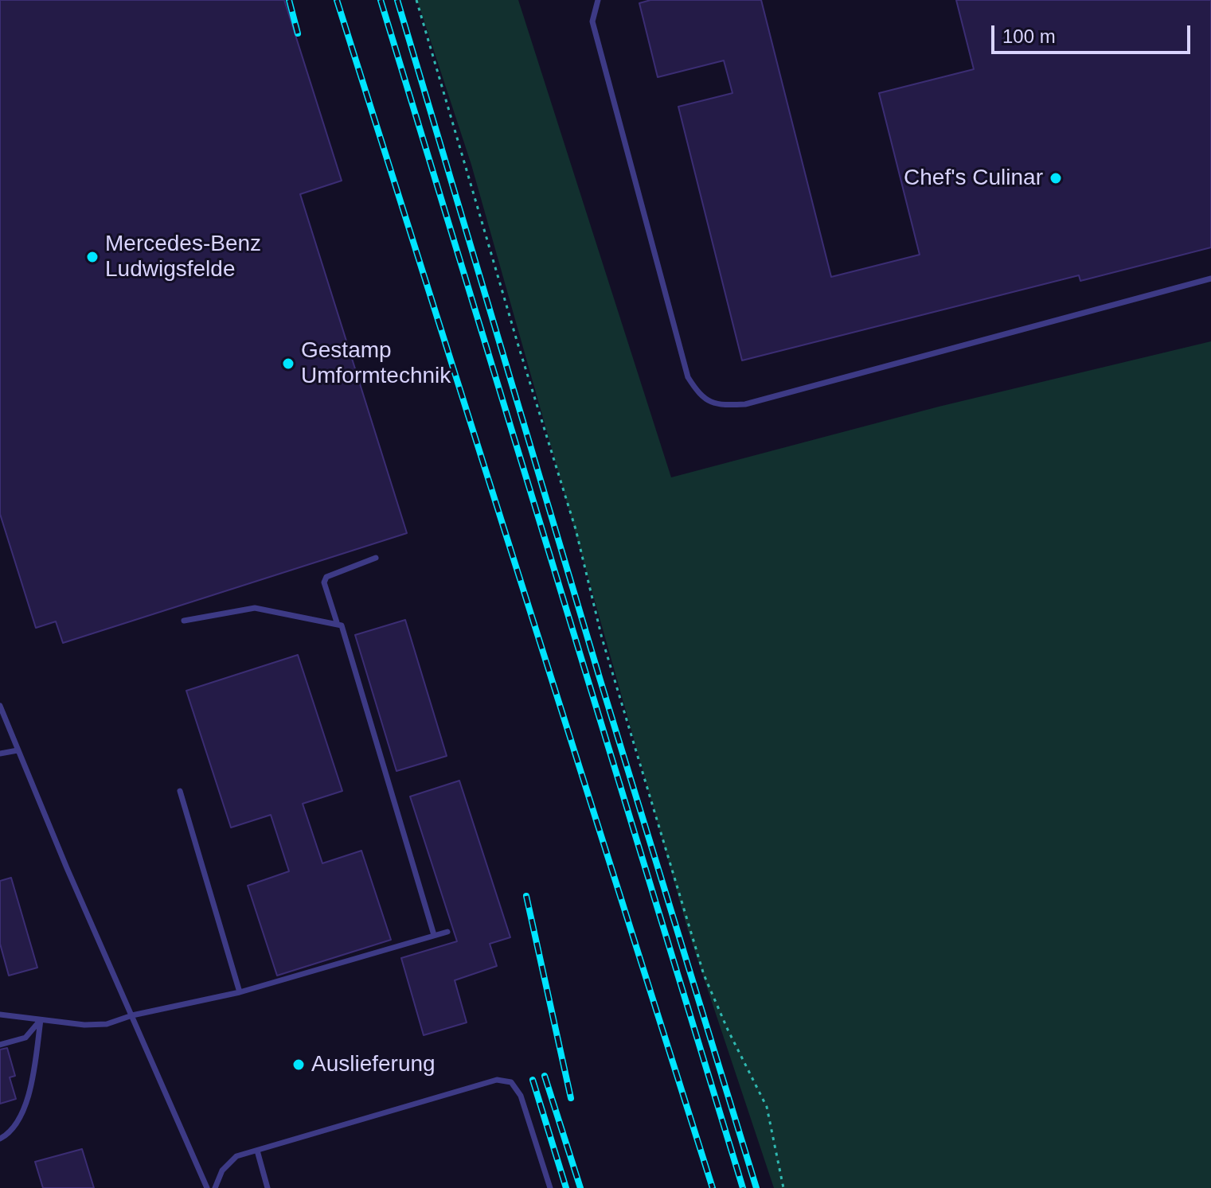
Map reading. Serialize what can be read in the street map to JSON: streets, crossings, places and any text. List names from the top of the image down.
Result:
{
  "places": [
    "Chef's Culinar",
    "Mercedes-Benz Ludwigsfelde",
    "Gestamp Umformtechnik",
    "Auslieferung"
  ],
  "scale_bar": "100 m"
}
